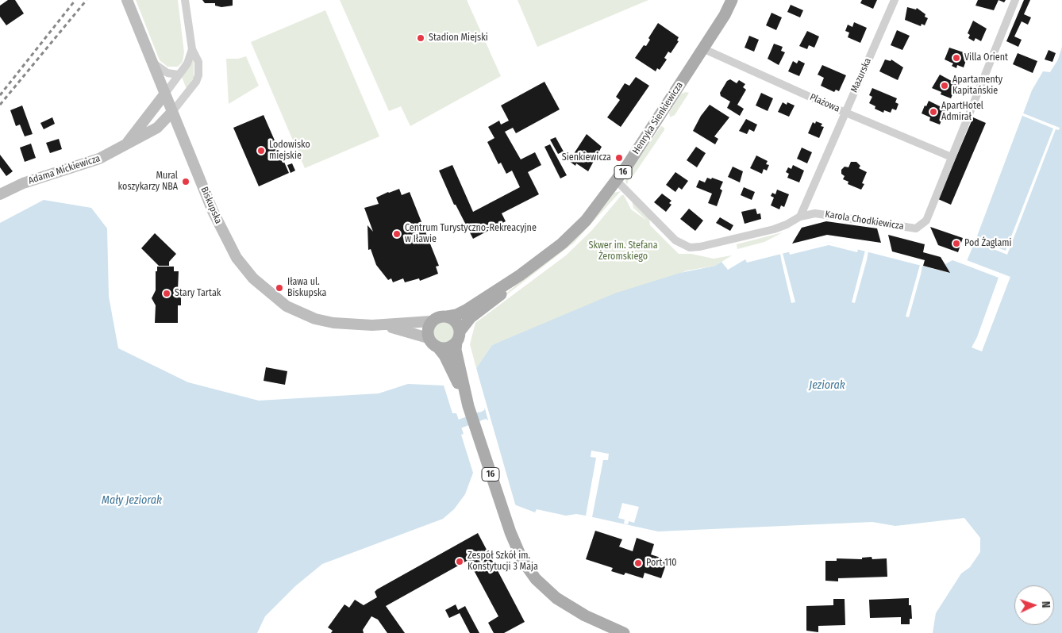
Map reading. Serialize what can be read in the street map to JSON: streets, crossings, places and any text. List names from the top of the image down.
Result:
{
  "streets": {
    "main road": ["Henryka Sienkiewicza", "16"],
    "street": [
      "Mazurska",
      "Plażowa",
      "Adama Mickiewicza",
      "Biskupska",
      "Karola Chodkiewicza"
    ]
  },
  "crossings": [
    ["Mazurska", "Plażowa"],
    ["Mazurska", "Karola Chodkiewicza"],
    ["Plażowa", "Henryka Sienkiewicza"],
    ["Henryka Sienkiewicza", "16"],
    ["Henryka Sienkiewicza", "Biskupska"],
    ["Henryka Sienkiewicza", "Karola Chodkiewicza"],
    ["Adama Mickiewicza", "Biskupska"],
    ["16", "Biskupska"]
  ],
  "water": ["Jeziorak", "Mały Jeziorak"],
  "parks": ["Skwer im. Stefana Żeromskiego"],
  "places": [
    "Stadion Miejski",
    "Villa Orient",
    "Apartamenty Kapitańskie",
    "ApartHotel Admirał",
    "Lodowisko miejskie",
    "Sienkiewicza",
    "Mural koszykarzy NBA",
    "Centrum Turystyczno-Rekreacyjne w Iławie",
    "Pod Żaglami",
    "Iława ul. Biskupska",
    "Stary Tartak",
    "Zespół Szkół im. Konstytucji 3 Maja",
    "Port 110"
  ],
  "north": "right"
}
